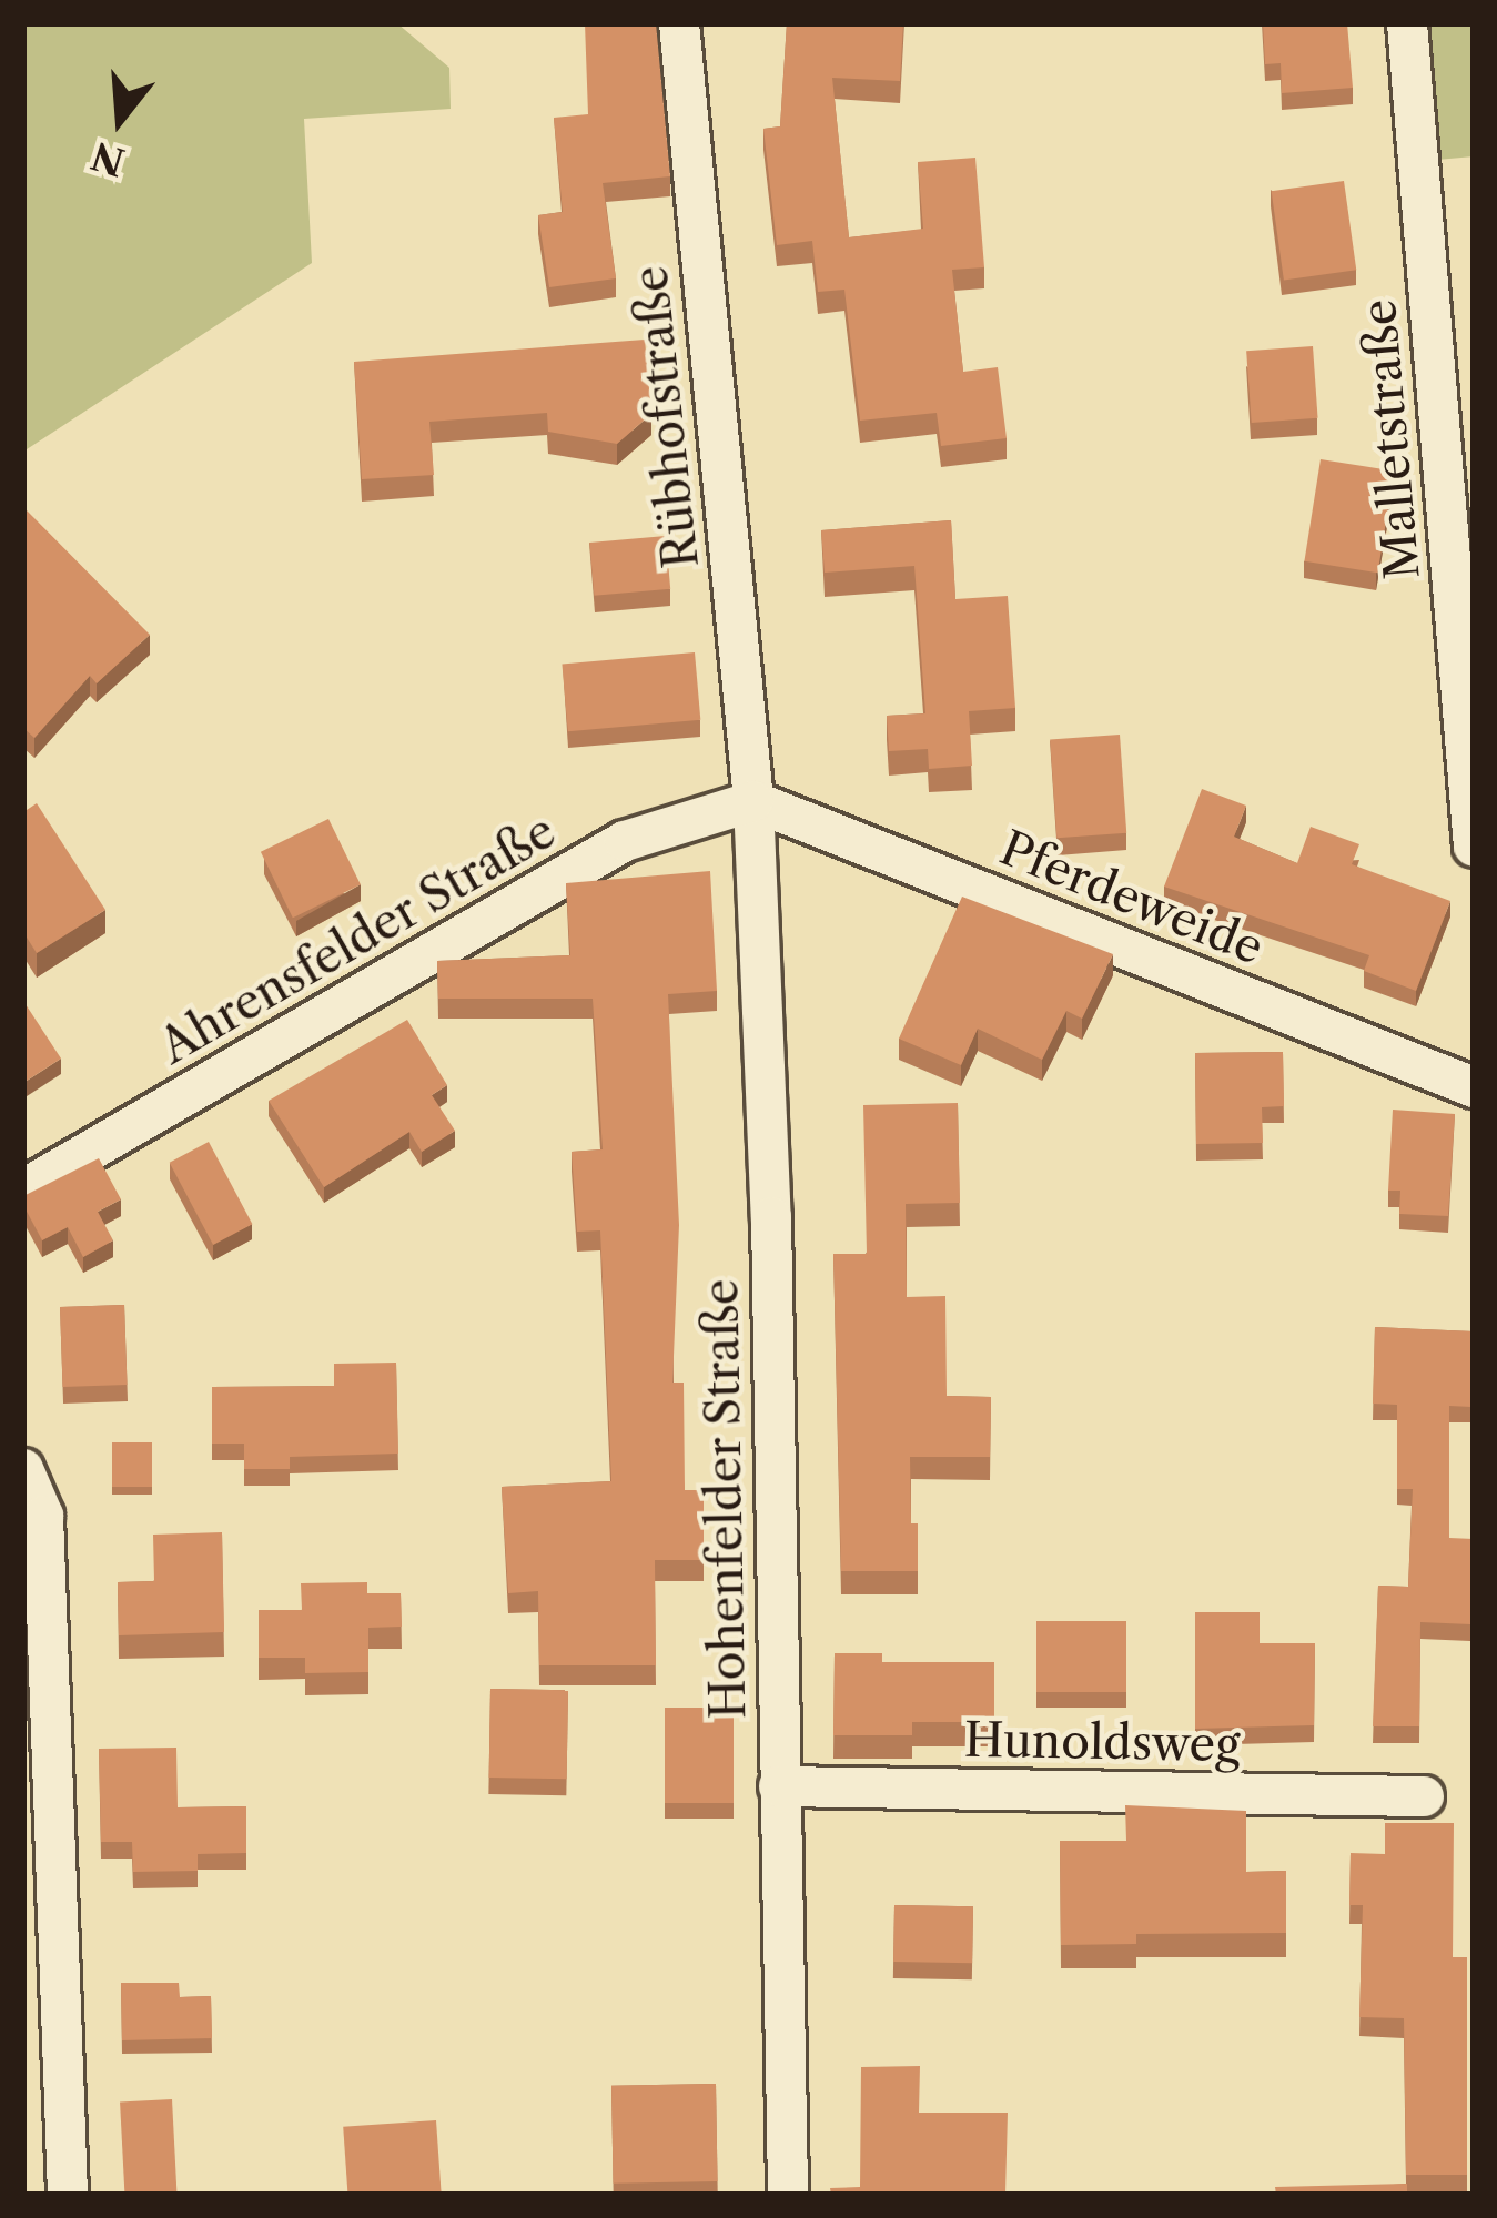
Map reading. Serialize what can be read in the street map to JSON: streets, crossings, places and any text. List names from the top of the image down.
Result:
{
  "streets": {
    "street": [
      "Rübhofstraße",
      "Malletstraße",
      "Pferdeweide",
      "Ahrensfelder Straße",
      "Hohenfelder Straße",
      "Hunoldsweg"
    ]
  },
  "crossings": [
    ["Rübhofstraße", "Pferdeweide"],
    ["Rübhofstraße", "Ahrensfelder Straße"],
    ["Rübhofstraße", "Hohenfelder Straße"],
    ["Pferdeweide", "Ahrensfelder Straße"],
    ["Pferdeweide", "Hohenfelder Straße"],
    ["Ahrensfelder Straße", "Hohenfelder Straße"],
    ["Hohenfelder Straße", "Hunoldsweg"]
  ],
  "north": "bottom"
}
